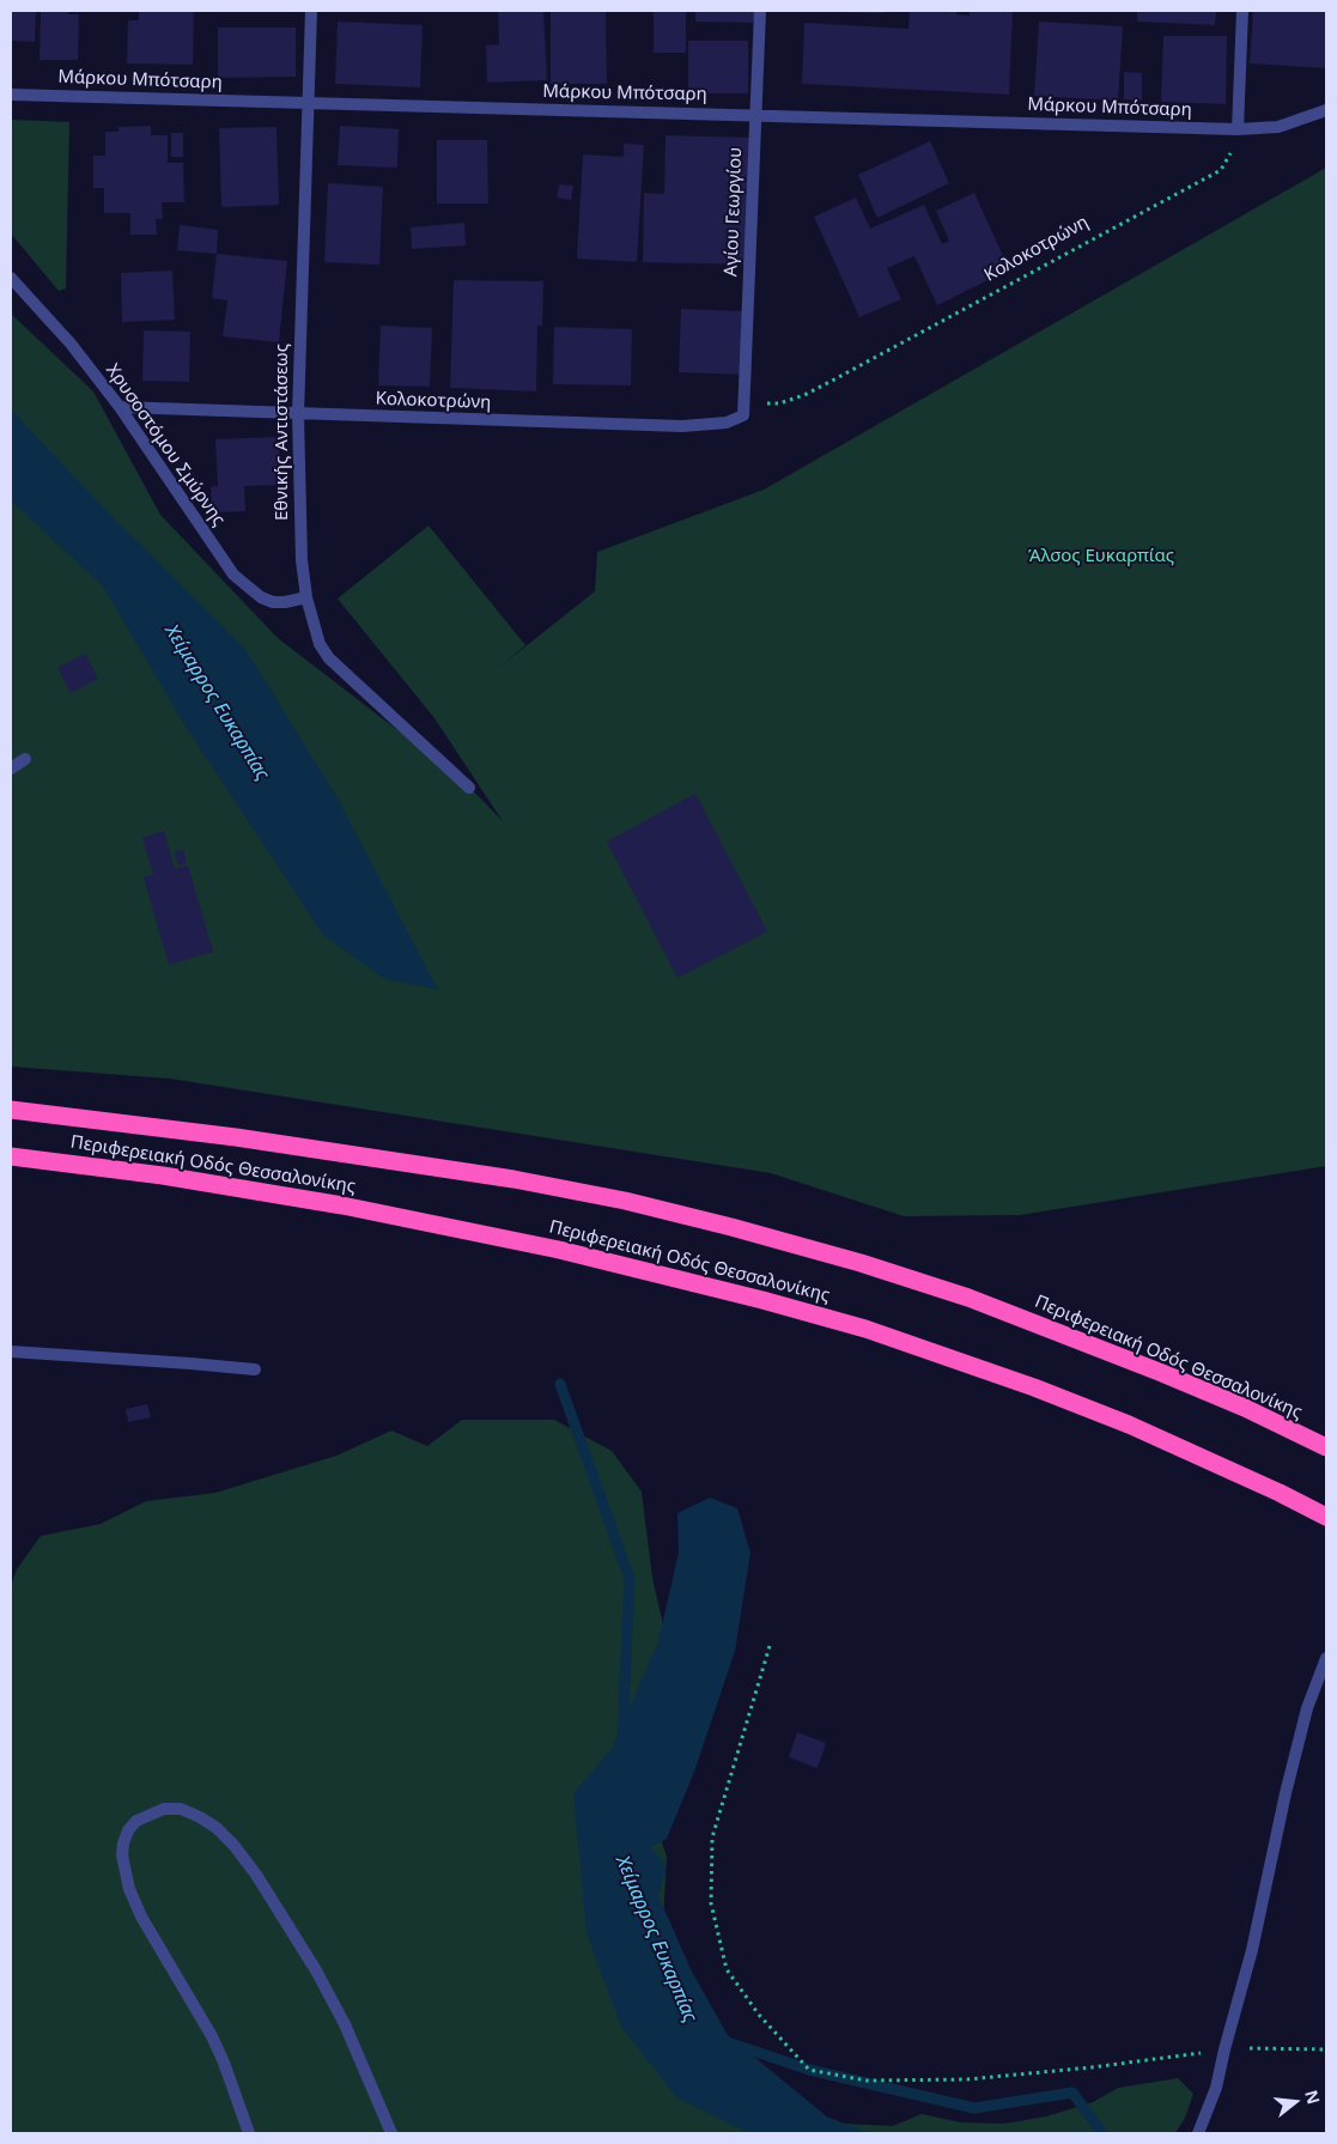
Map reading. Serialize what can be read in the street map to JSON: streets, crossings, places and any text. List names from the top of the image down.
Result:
{
  "streets": {
    "highway": ["Περιφερειακή Οδός Θεσσαλονίκης"],
    "street": [
      "Μάρκου Μπότσαρη",
      "Αγίου Γεωργίου",
      "Κολοκοτρώνη",
      "Εθνικής Αντιστάσεως",
      "Χρυσοστόμου Σμύρνης"
    ]
  },
  "crossings": [
    ["Μάρκου Μπότσαρη", "Αγίου Γεωργίου"],
    ["Μάρκου Μπότσαρη", "Κολοκοτρώνη"],
    ["Μάρκου Μπότσαρη", "Εθνικής Αντιστάσεως"],
    ["Αγίου Γεωργίου", "Κολοκοτρώνη"],
    ["Κολοκοτρώνη", "Εθνικής Αντιστάσεως"],
    ["Κολοκοτρώνη", "Χρυσοστόμου Σμύρνης"],
    ["Εθνικής Αντιστάσεως", "Χρυσοστόμου Σμύρνης"]
  ],
  "water": ["Χείμαρρος Ευκαρπίας"],
  "parks": ["Άλσος Ευκαρπίας"],
  "north": "right"
}
